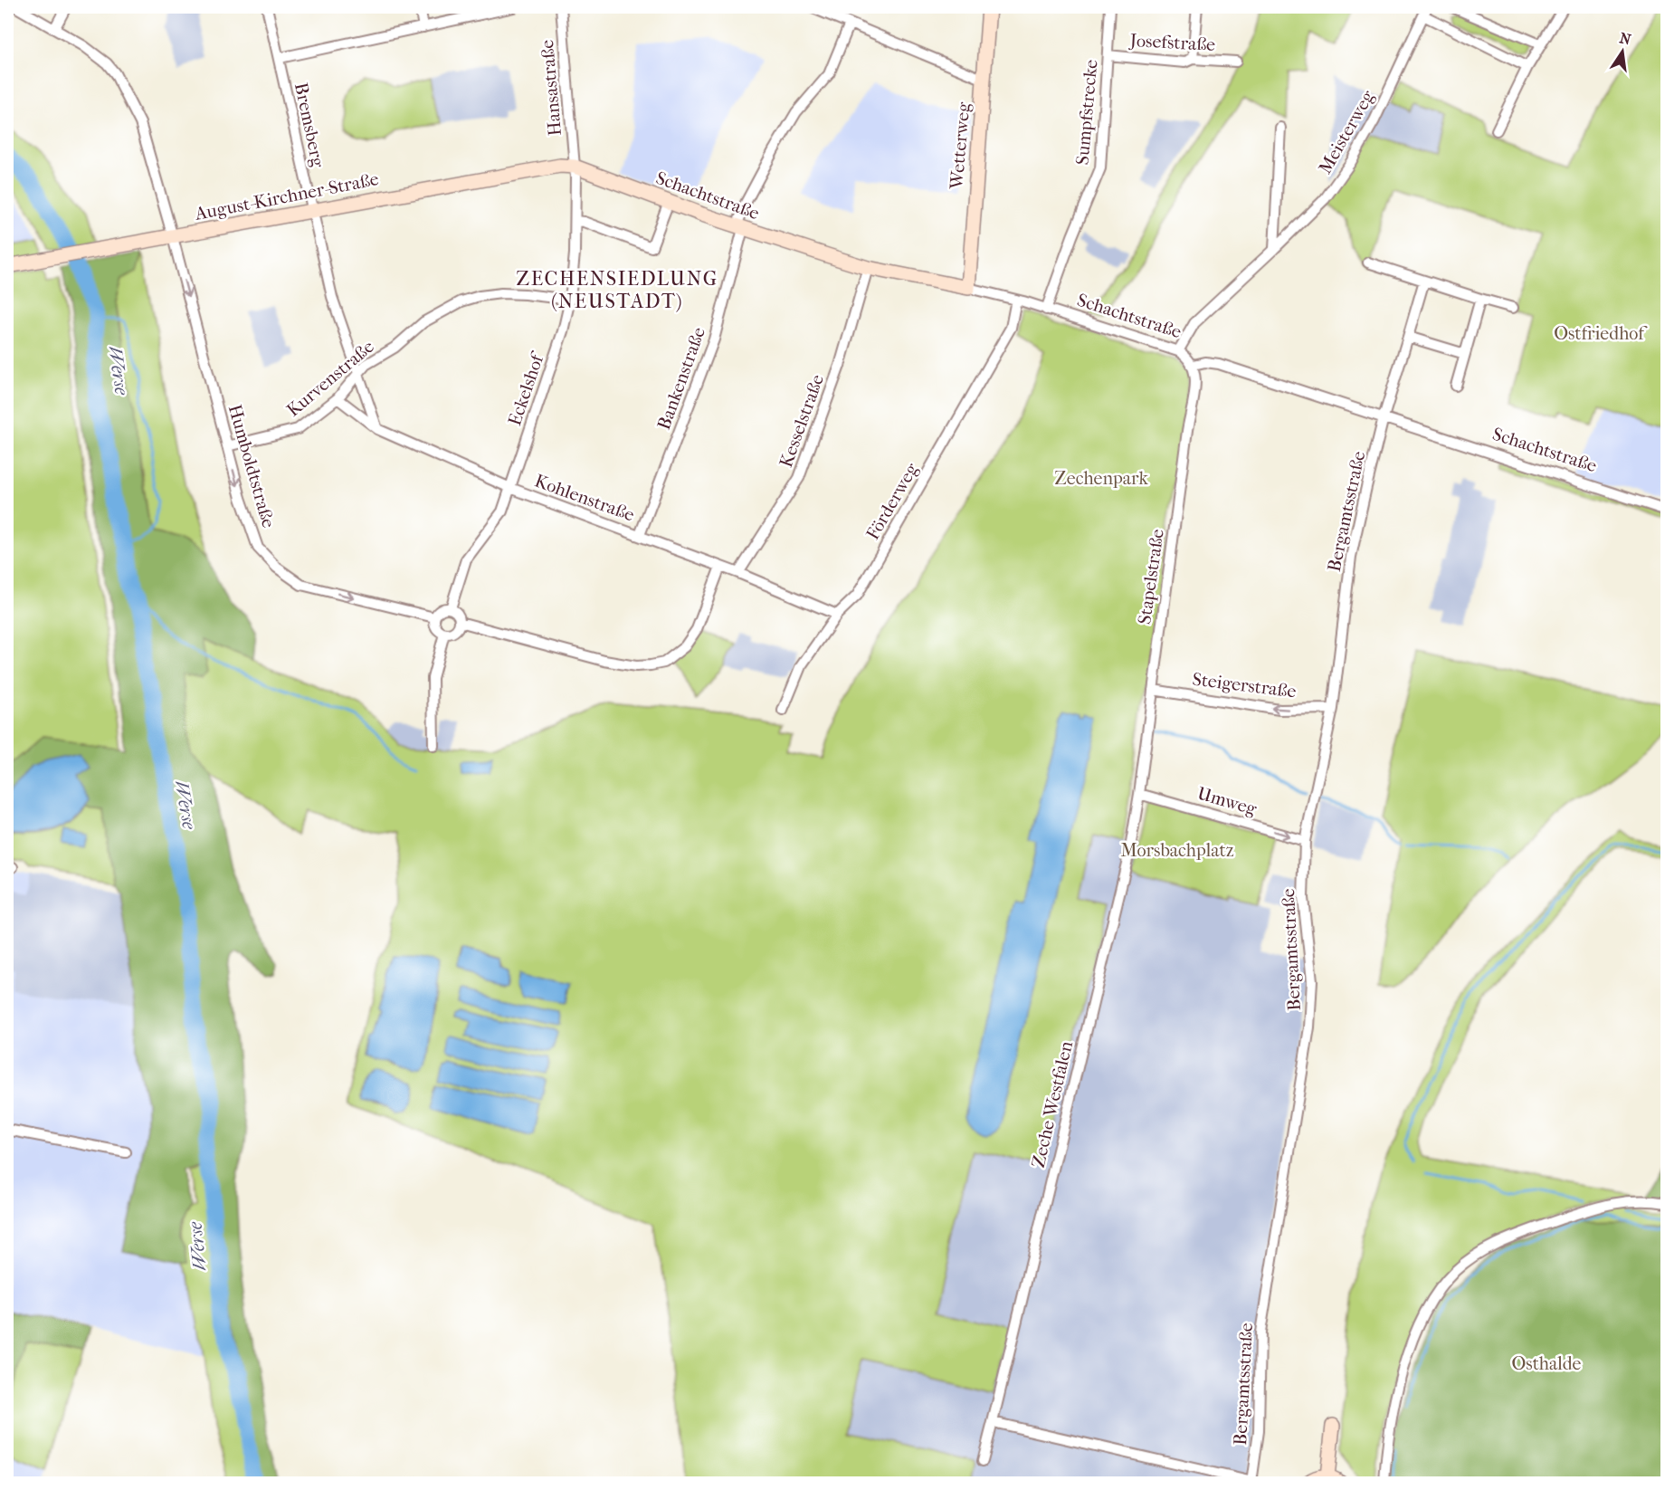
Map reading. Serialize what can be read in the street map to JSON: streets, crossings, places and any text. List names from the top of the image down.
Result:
{
  "streets": {
    "street": [
      "Josefstraße",
      "Hansastraße",
      "Sumpfstrecke",
      "Bremsberg",
      "Meisterweg",
      "Wetterweg",
      "Schachtstraße",
      "August-Kirchner-Straße",
      "Kurvenstraße",
      "Bankenstraße",
      "Eckelshof",
      "Kesselstraße",
      "Humboldtstraße",
      "Kohlenstraße",
      "Förderweg",
      "Bergamtsstraße",
      "Stapelstraße",
      "Steigerstraße",
      "Umweg",
      "Zeche Westfalen"
    ]
  },
  "crossings": [
    ["Josefstraße", "Sumpfstrecke"],
    ["Hansastraße", "Schachtstraße"],
    ["Hansastraße", "August-Kirchner-Straße"],
    ["Hansastraße", "Eckelshof"],
    ["Sumpfstrecke", "Schachtstraße"],
    ["Bremsberg", "August-Kirchner-Straße"],
    ["Bremsberg", "Kurvenstraße"],
    ["Meisterweg", "Schachtstraße"],
    ["Wetterweg", "Schachtstraße"],
    ["Schachtstraße", "August-Kirchner-Straße"],
    ["Schachtstraße", "Bankenstraße"],
    ["Schachtstraße", "Eckelshof"],
    ["Schachtstraße", "Kesselstraße"],
    ["Schachtstraße", "Förderweg"],
    ["Schachtstraße", "Bergamtsstraße"],
    ["Schachtstraße", "Stapelstraße"],
    ["August-Kirchner-Straße", "Eckelshof"],
    ["August-Kirchner-Straße", "Humboldtstraße"],
    ["Kurvenstraße", "Eckelshof"],
    ["Kurvenstraße", "Humboldtstraße"],
    ["Kurvenstraße", "Kohlenstraße"],
    ["Bankenstraße", "Kohlenstraße"],
    ["Eckelshof", "Humboldtstraße"],
    ["Eckelshof", "Kohlenstraße"],
    ["Kesselstraße", "Kohlenstraße"],
    ["Kohlenstraße", "Förderweg"],
    ["Bergamtsstraße", "Steigerstraße"],
    ["Bergamtsstraße", "Umweg"],
    ["Stapelstraße", "Steigerstraße"],
    ["Stapelstraße", "Umweg"],
    ["Stapelstraße", "Zeche Westfalen"],
    ["Umweg", "Zeche Westfalen"]
  ],
  "one_way": ["Humboldtstraße", "Steigerstraße", "Umweg"],
  "districts": ["ZECHENSIEDLUNG (NEUSTADT)"],
  "water": ["Werse"],
  "parks": [
    "Ostfriedhof",
    "Zechenpark",
    "Morsbachplatz",
    "Osthalde"
  ],
  "north": "top"
}
